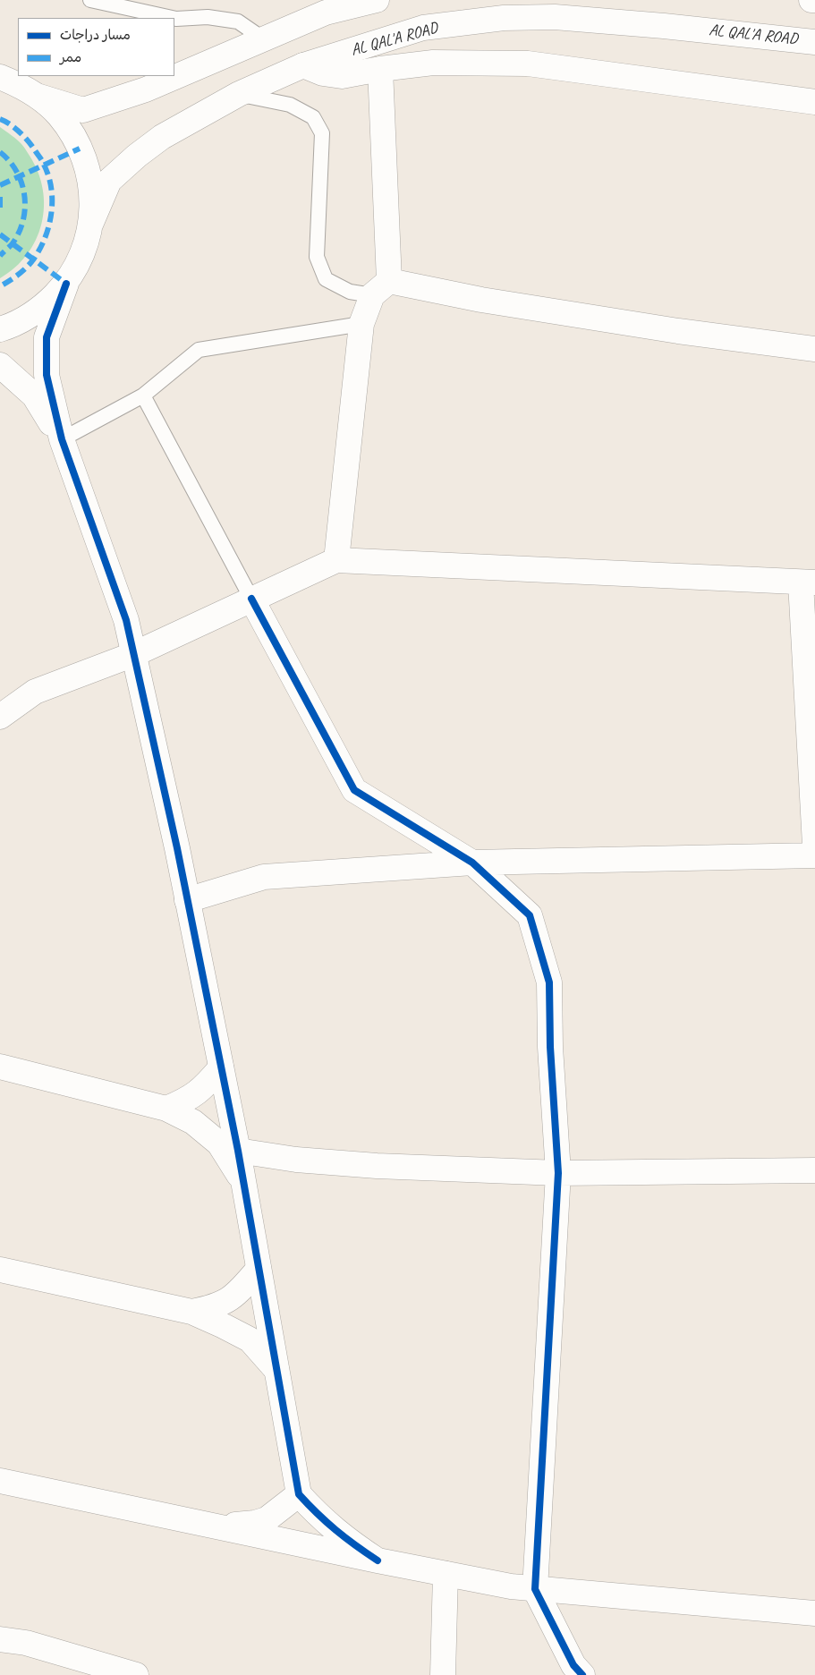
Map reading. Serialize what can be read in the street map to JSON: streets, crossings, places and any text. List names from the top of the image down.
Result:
{
  "streets": {
    "street": ["AL QAL'A ROAD"]
  },
  "legend": ["مسار دراجات", "ممر"]
}
